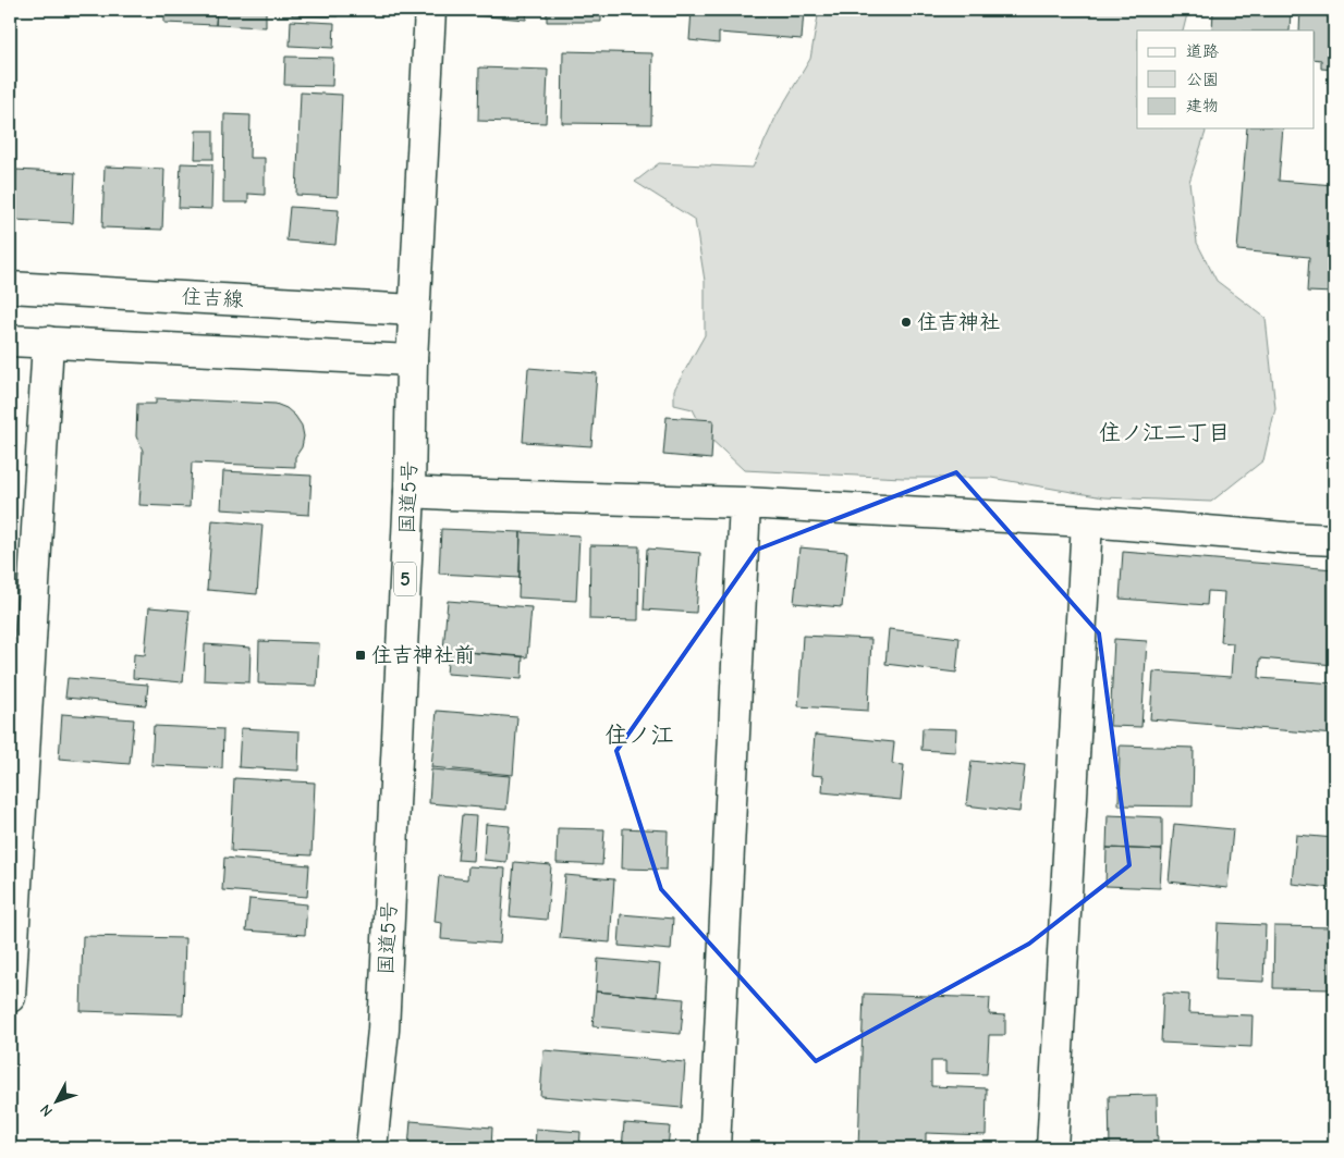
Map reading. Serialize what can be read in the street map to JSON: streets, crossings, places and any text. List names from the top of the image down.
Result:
{
  "streets": {
    "main road": ["住吉線", "国道5号", "5"]
  },
  "crossings": [
    ["住吉線", "国道5号"]
  ],
  "districts": ["住ノ江二丁目", "住ノ江"],
  "places": {
    "other": ["住吉神社"],
    "transit": ["住吉神社前"]
  },
  "legend": ["道路", "公園", "建物"],
  "north": "bottom left"
}
